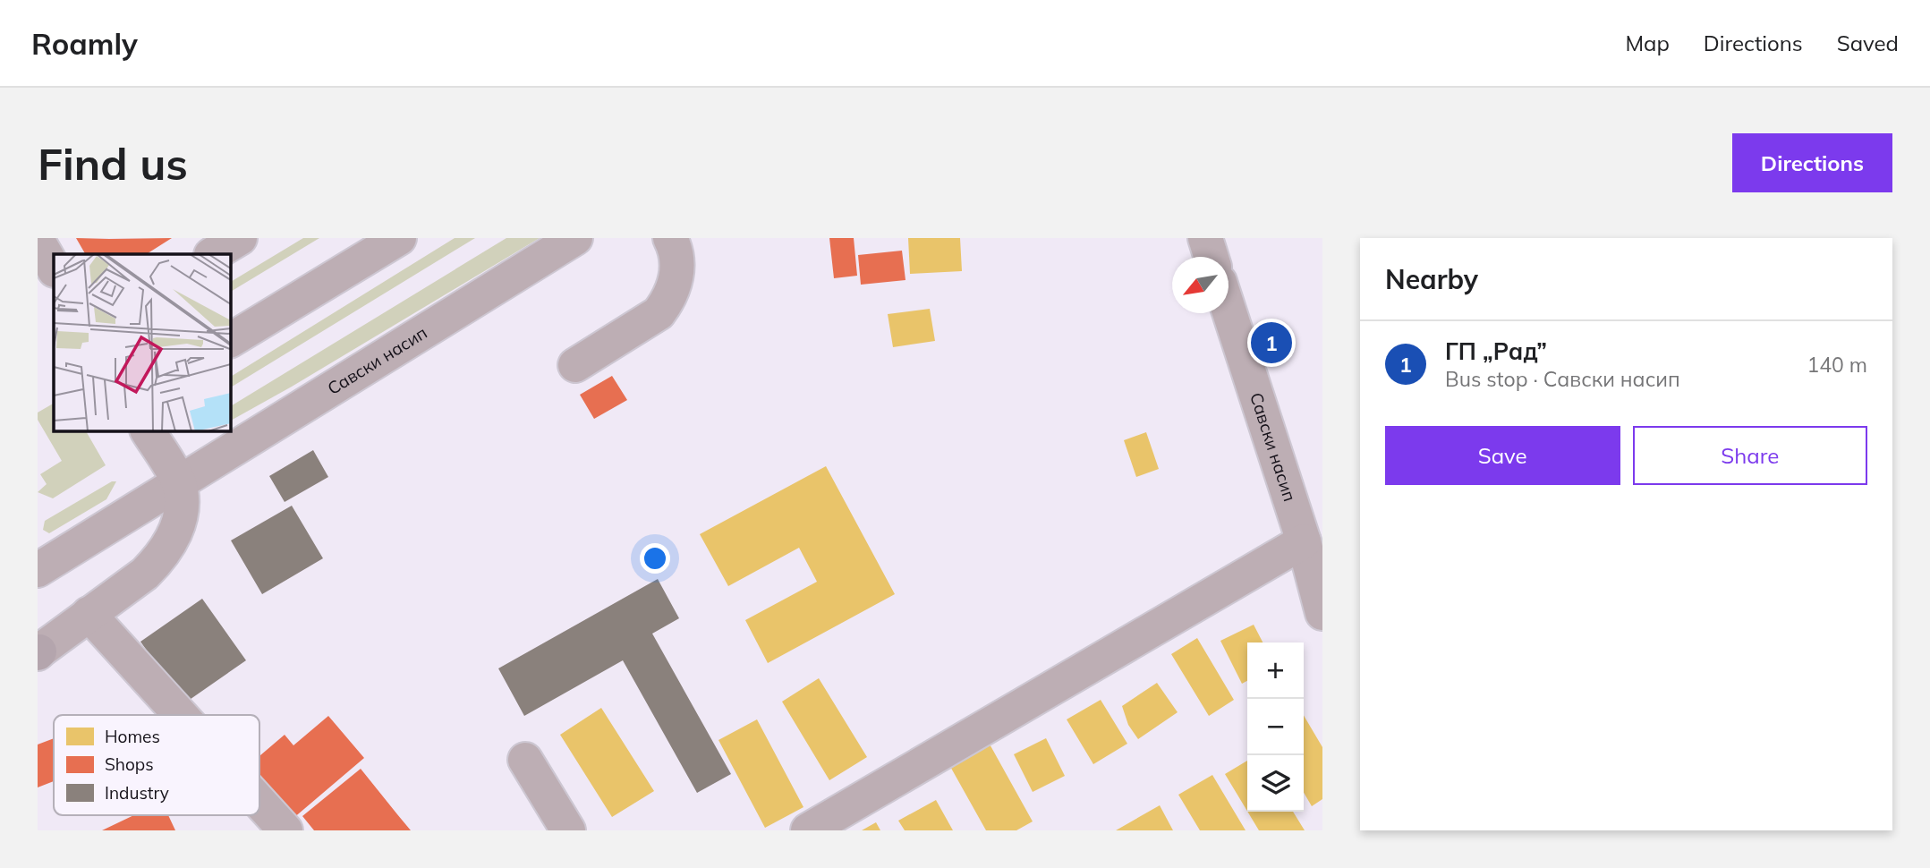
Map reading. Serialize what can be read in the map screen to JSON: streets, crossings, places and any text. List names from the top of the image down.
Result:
{
  "streets": {
    "street": ["Савски насип"]
  },
  "legend": ["Homes", "Shops", "Industry"],
  "north": "bottom left",
  "page": {
    "header": "Roamly",
    "nav": ["Map", "Directions", "Saved"],
    "buttons": [
      "Directions",
      ["Save", "Share"]
    ],
    "title": "Find us",
    "heading": "Nearby",
    "pins": "1",
    "list": [
      {
        "mark": "1",
        "name": "ГП „Рад”",
        "note": "Bus stop · Савски насип",
        "value": "140 m"
      }
    ],
    "map_buttons": ["+", "−"]
  }
}
